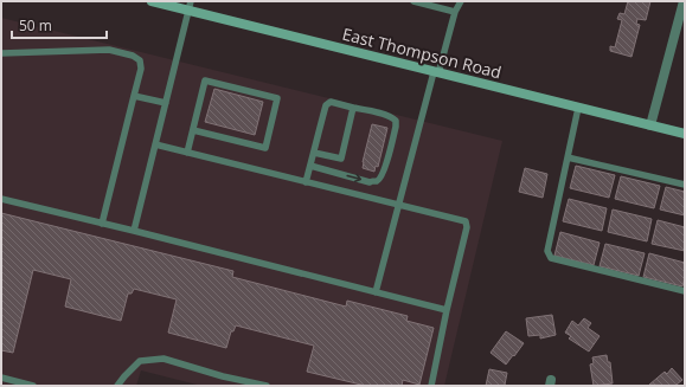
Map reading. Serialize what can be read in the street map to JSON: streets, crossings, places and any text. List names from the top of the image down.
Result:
{
  "streets": {
    "main road": ["East Thompson Road"]
  },
  "scale_bar": "50 m"
}
